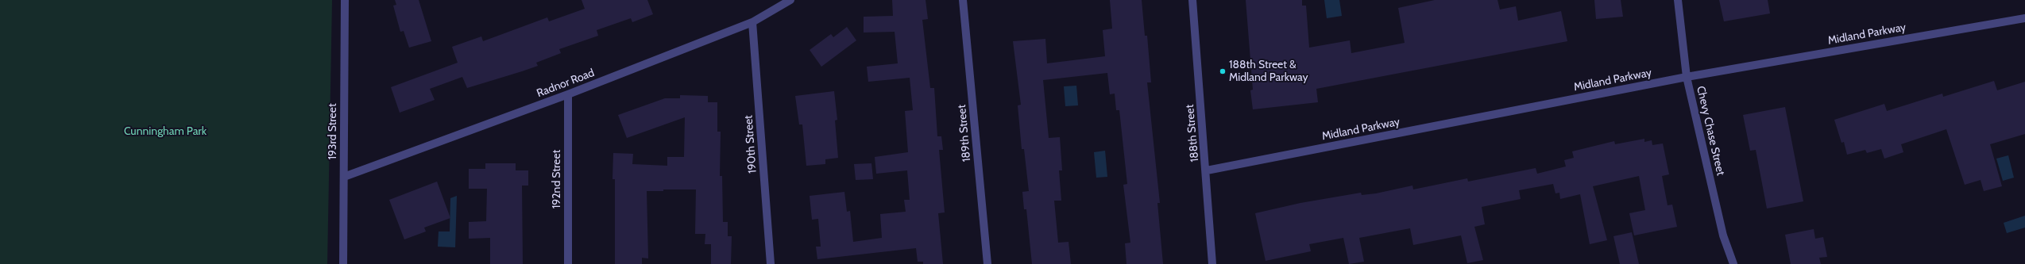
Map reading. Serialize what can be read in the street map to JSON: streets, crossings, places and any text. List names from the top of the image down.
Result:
{
  "streets": {
    "street": [
      "Midland Parkway",
      "Radnor Road",
      "Chevy Chase Street",
      "193rd Street",
      "189th Street",
      "188th Street",
      "190th Street",
      "192nd Street"
    ]
  },
  "crossings": [
    ["Midland Parkway", "Chevy Chase Street"],
    ["Midland Parkway", "188th Street"],
    ["Radnor Road", "193rd Street"],
    ["Radnor Road", "190th Street"],
    ["Radnor Road", "192nd Street"]
  ],
  "parks": ["Cunningham Park"],
  "places": ["188th Street & Midland Parkway"]
}
